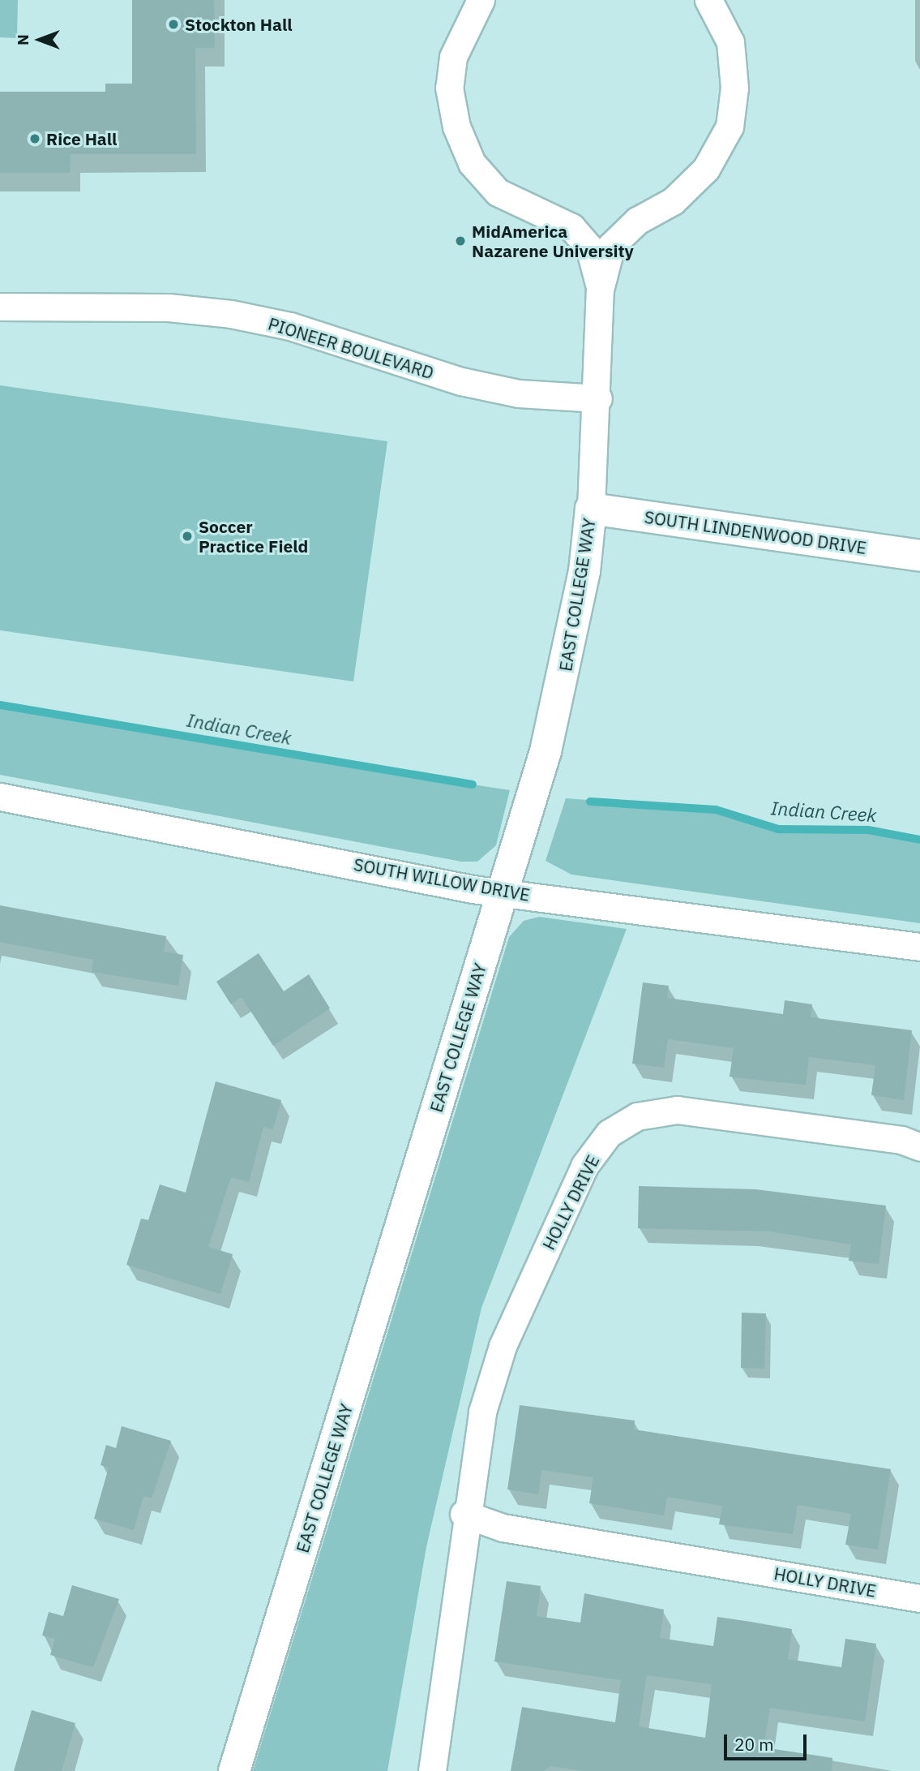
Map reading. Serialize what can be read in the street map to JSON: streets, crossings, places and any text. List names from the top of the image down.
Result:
{
  "streets": {
    "street": [
      "PIONEER BOULEVARD",
      "SOUTH LINDENWOOD DRIVE",
      "EAST COLLEGE WAY",
      "SOUTH WILLOW DRIVE",
      "HOLLY DRIVE"
    ]
  },
  "crossings": [
    ["PIONEER BOULEVARD", "EAST COLLEGE WAY"],
    ["SOUTH LINDENWOOD DRIVE", "EAST COLLEGE WAY"],
    ["EAST COLLEGE WAY", "SOUTH WILLOW DRIVE"]
  ],
  "water": ["Indian Creek"],
  "places": [
    "Stockton Hall",
    "Rice Hall",
    "MidAmerica Nazarene University",
    "Soccer Practice Field"
  ],
  "scale_bar": "20 m",
  "north": "left"
}
